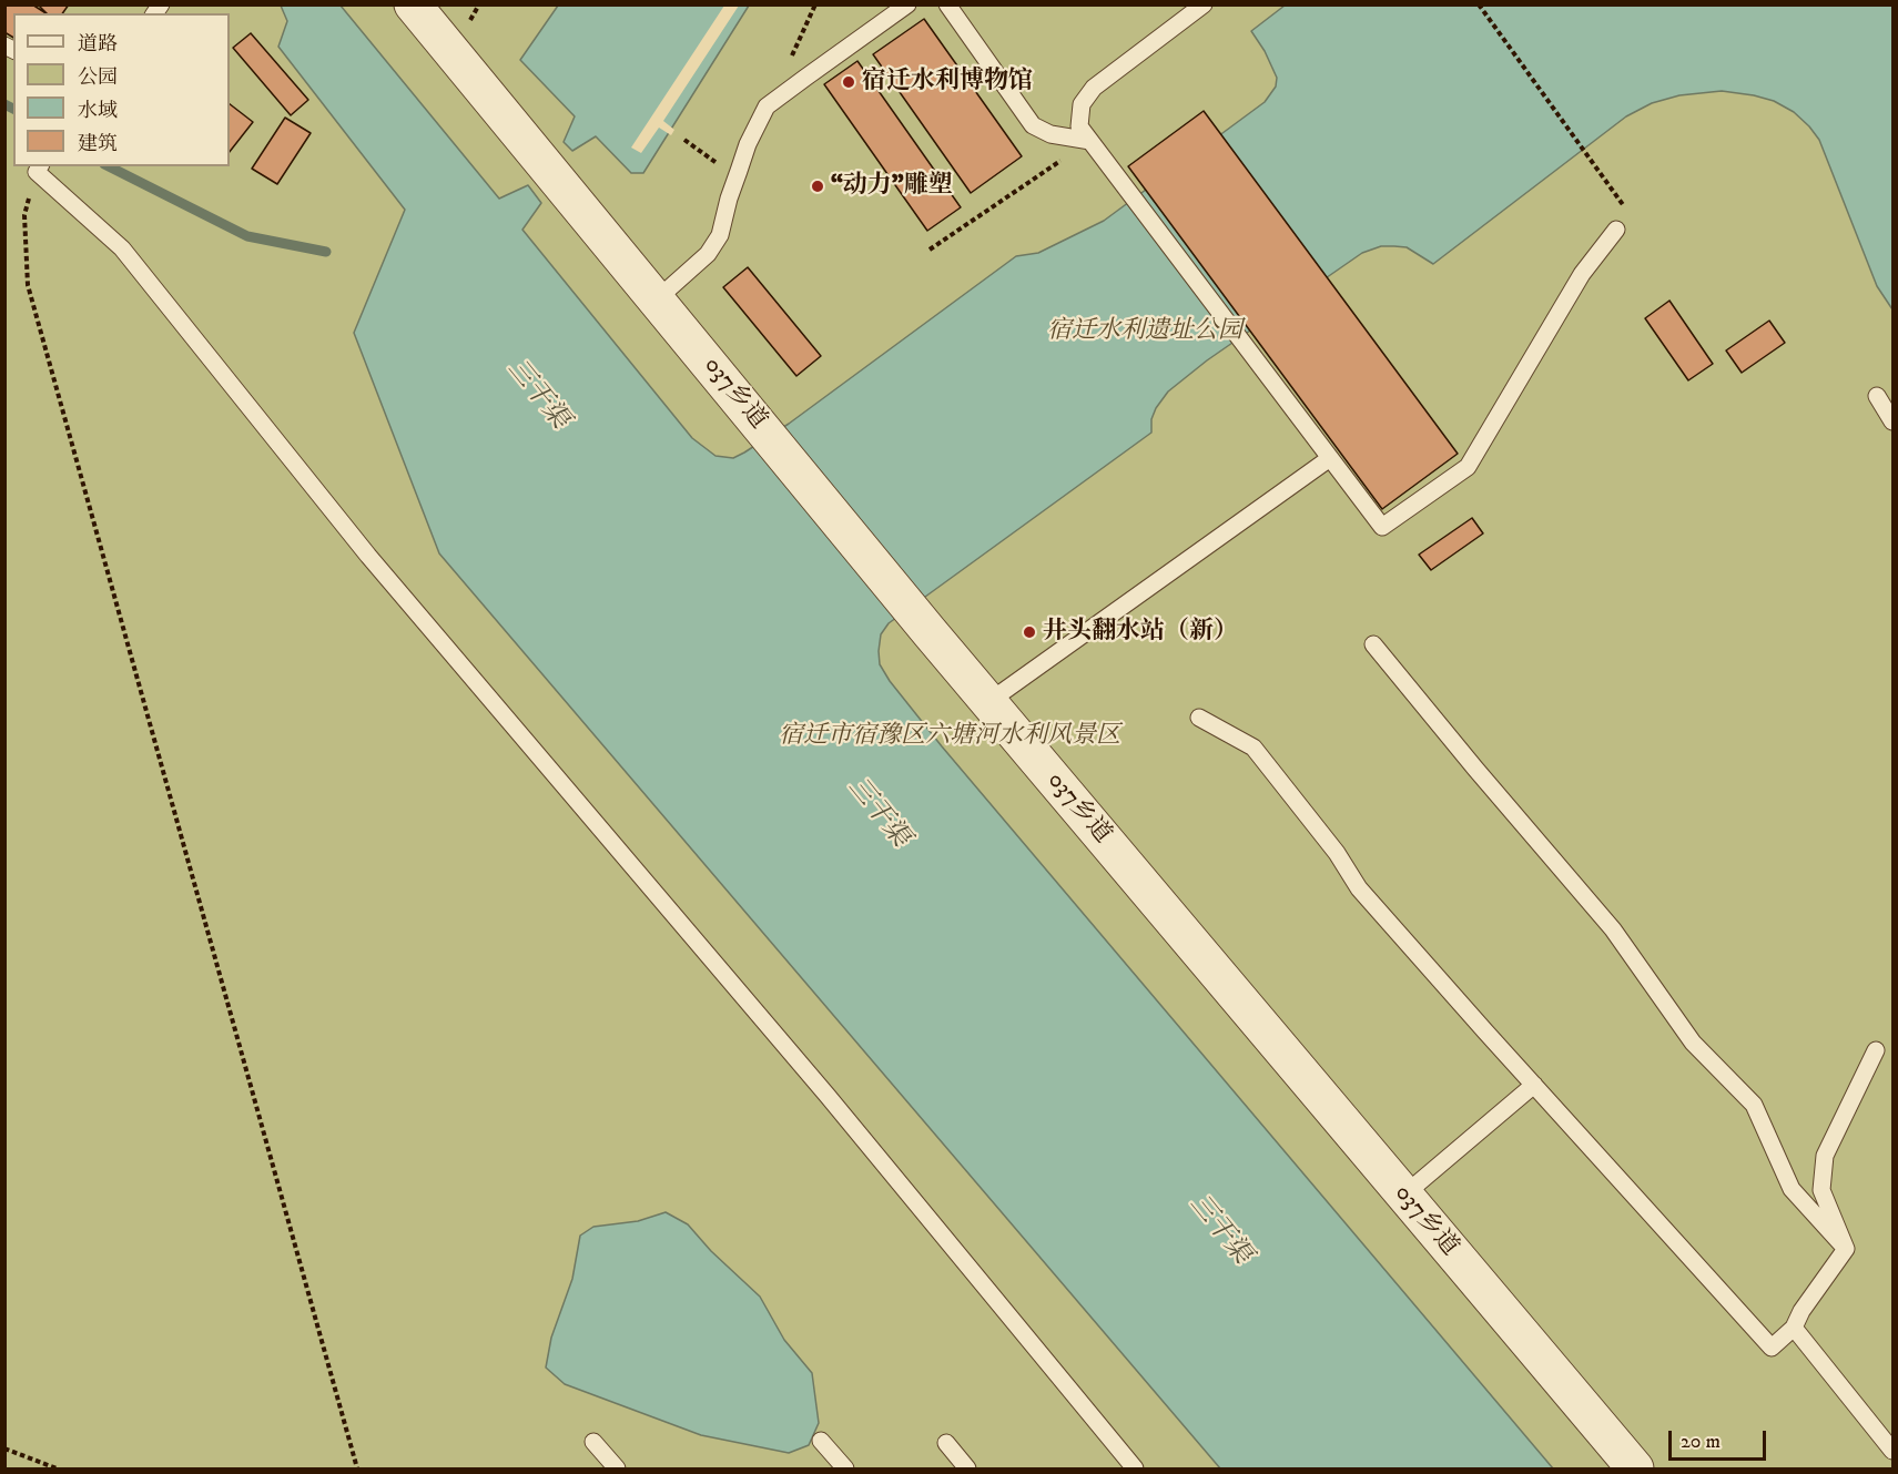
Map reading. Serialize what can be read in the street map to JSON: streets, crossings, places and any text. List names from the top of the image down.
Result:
{
  "streets": {
    "street": ["037乡道"]
  },
  "water": ["三干渠"],
  "parks": ["宿迁水利遗址公园", "宿迁市宿豫区六塘河水利风景区"],
  "places": ["宿迁水利博物馆", "“动力”雕塑", "井头翻水站（新）"],
  "legend": [
    "道路",
    "公园",
    "水域",
    "建筑"
  ],
  "scale_bar": "20 m"
}
